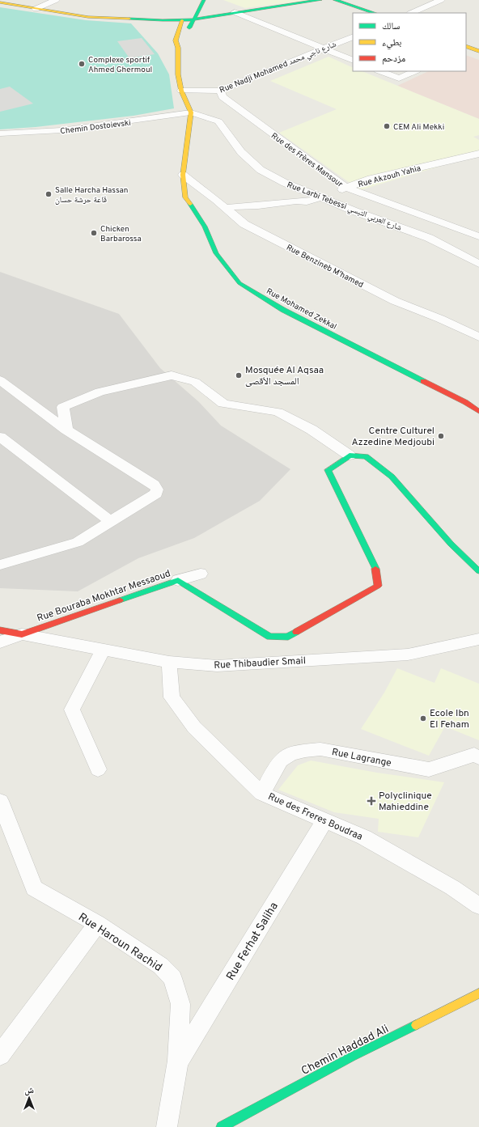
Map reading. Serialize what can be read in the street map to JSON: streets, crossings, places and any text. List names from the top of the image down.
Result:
{
  "streets": {
    "street": [
      "Rue Nadji Mohamed شارع ناجي محمد",
      "Chemin Dostoievski",
      "Rue des Frères Mansour",
      "Rue Akzouh Yahia",
      "Rue Larbi Tebessi شارع العربي التبسي",
      "Rue Benzineb M'hamed",
      "Rue Mohamed Zekkal",
      "Rue Bouraba Mokhtar Messaoud",
      "Rue Thibaudier Smail",
      "Rue Lagrange",
      "Rue des Freres Boudraa",
      "Rue Ferhat Saliha",
      "Rue Haroun Rachid",
      "Chemin Haddad Ali"
    ]
  },
  "crossings": [
    ["Rue Nadji Mohamed شارع ناجي محمد", "Rue des Frères Mansour"],
    ["Chemin Dostoievski", "Rue Larbi Tebessi شارع العربي التبسي"],
    ["Chemin Dostoievski", "Rue Mohamed Zekkal"],
    ["Rue des Frères Mansour", "Rue Akzouh Yahia"],
    ["Rue Akzouh Yahia", "Rue Larbi Tebessi شارع العربي التبسي"],
    ["Rue Akzouh Yahia", "Rue Benzineb M'hamed"],
    ["Rue Larbi Tebessi شارع العربي التبسي", "Rue Mohamed Zekkal"],
    ["Rue Benzineb M'hamed", "Rue Mohamed Zekkal"],
    ["Rue Bouraba Mokhtar Messaoud", "Rue Thibaudier Smail"],
    ["Rue Thibaudier Smail", "Rue des Freres Boudraa"],
    ["Rue Lagrange", "Rue des Freres Boudraa"],
    ["Rue des Freres Boudraa", "Rue Ferhat Saliha"],
    ["Rue Ferhat Saliha", "Rue Haroun Rachid"]
  ],
  "places": {
    "other": [
      "Complexe sportif Ahmed Ghermoul",
      "CEM Ali Mekki",
      "Salle Harcha Hassan قاعة حرشة حسان",
      "Chicken Barbarossa",
      "Mosquée Al Aqsaa المسجد الأقصى",
      "Centre Culturel Azzedine Medjoubi",
      "Ecole Ibn El Feham"
    ],
    "health": ["Polyclinique Mahieddine"]
  },
  "legend": ["سالك", "بطيء", "مزدحم"],
  "north": "top"
}
